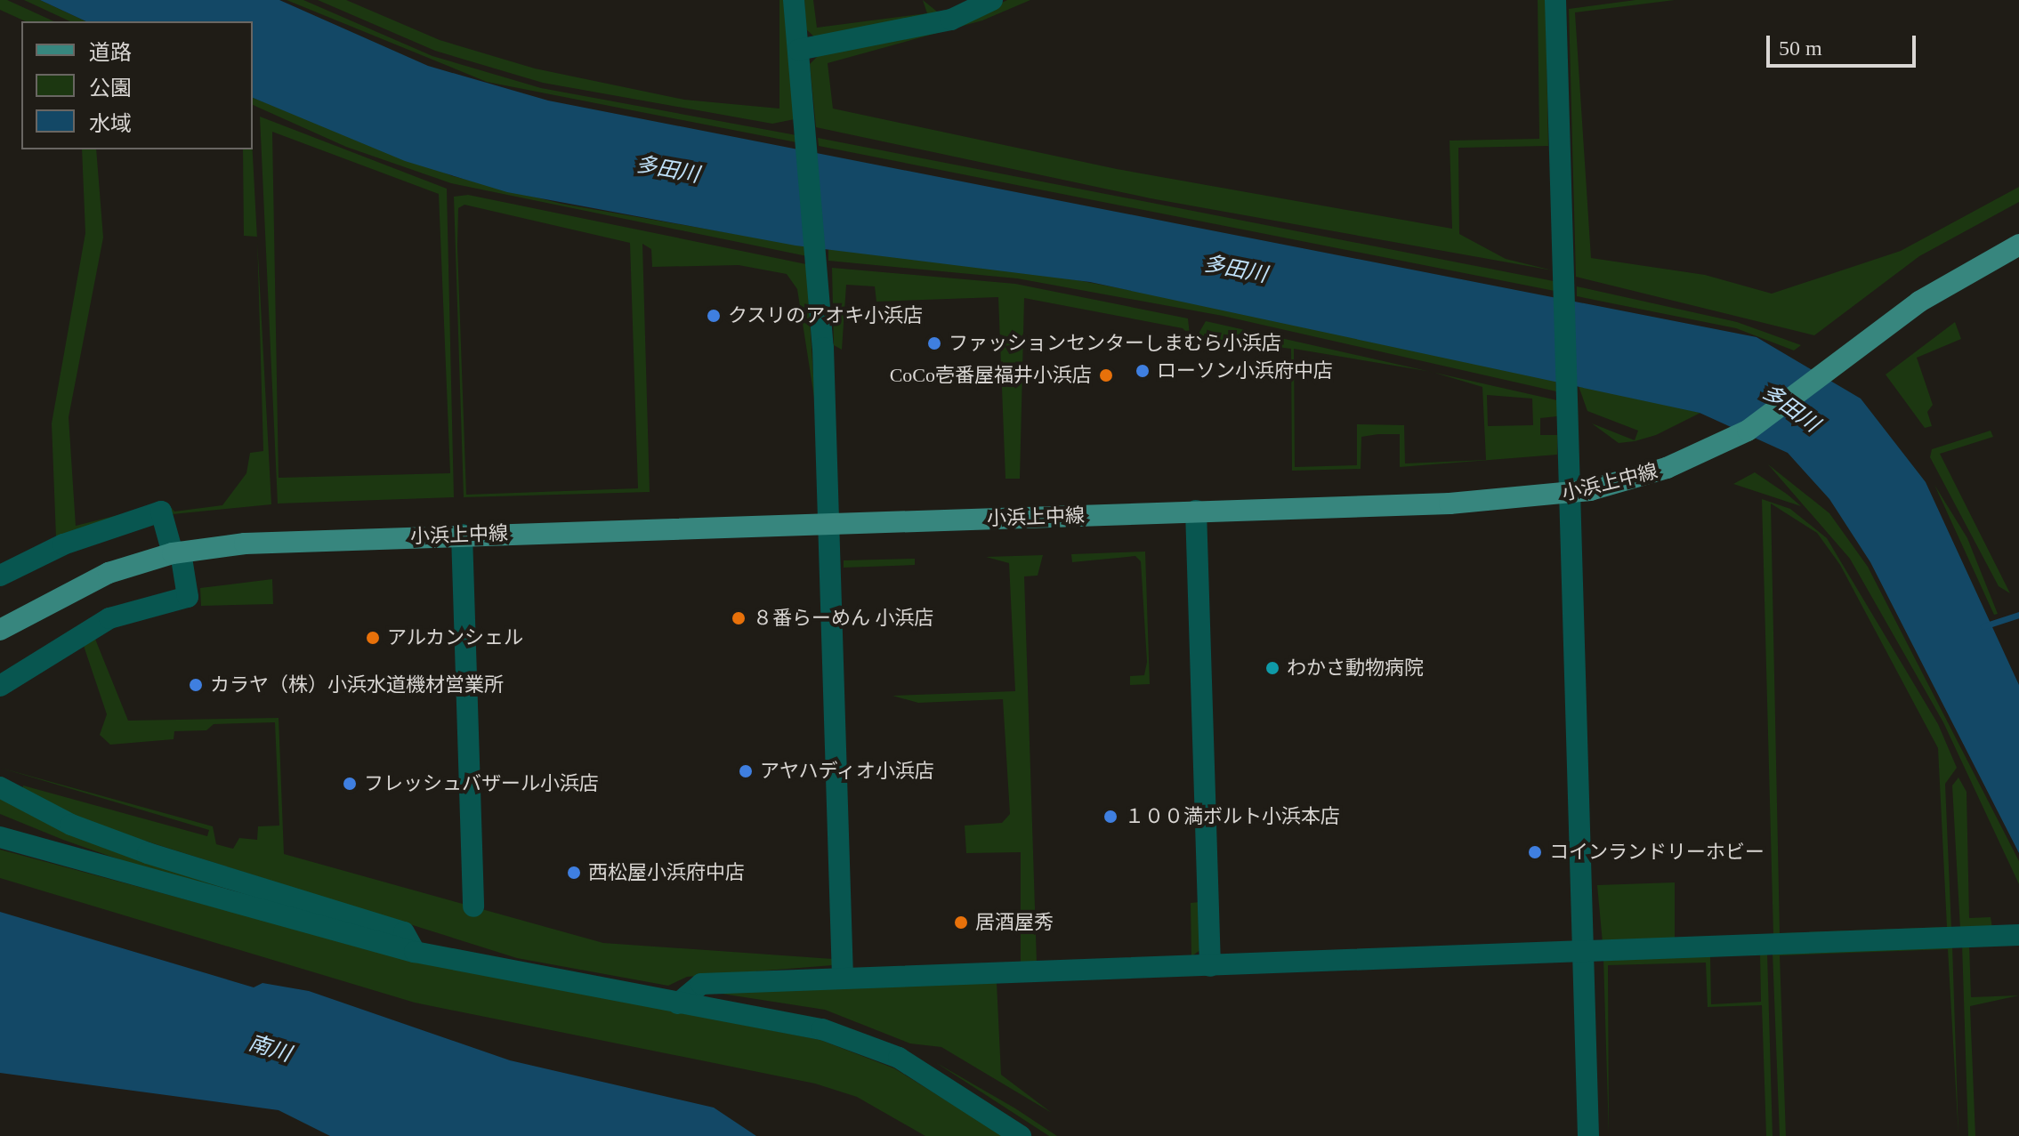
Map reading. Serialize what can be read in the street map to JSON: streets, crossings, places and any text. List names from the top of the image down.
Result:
{
  "streets": {
    "main road": ["小浜上中線"]
  },
  "water": ["多田川", "南川"],
  "places": [
    "クスリのアオキ小浜店",
    "ファッションセンターしまむら小浜店",
    "ローソン小浜府中店",
    "CoCo壱番屋福井小浜店",
    "８番らーめん 小浜店",
    "アルカンシェル",
    "わかさ動物病院",
    "カラヤ（株）小浜水道機材営業所",
    "アヤハディオ小浜店",
    "フレッシュバザール小浜店",
    "１００満ボルト小浜本店",
    "コインランドリーホビー",
    "西松屋小浜府中店",
    "居酒屋秀"
  ],
  "legend": ["道路", "公園", "水域"],
  "scale_bar": "50 m"
}
